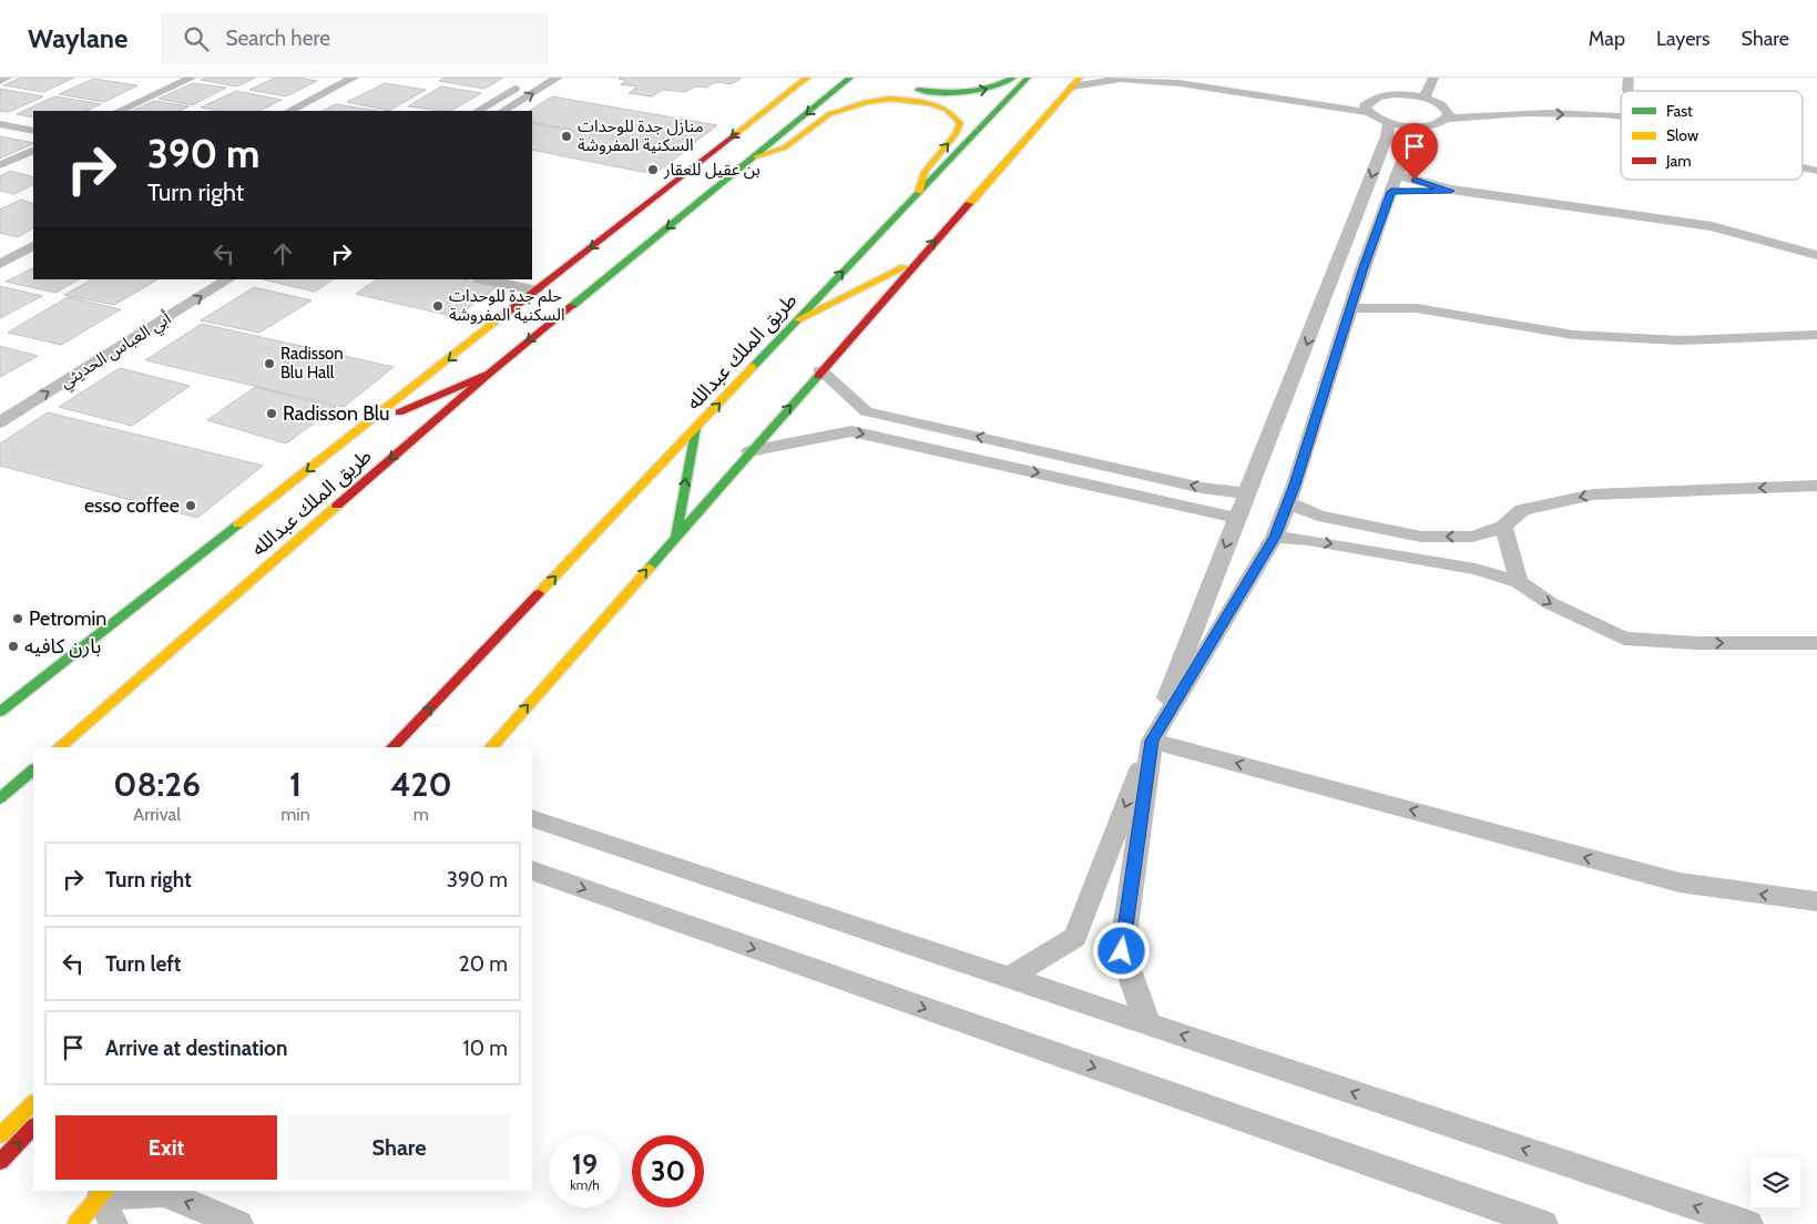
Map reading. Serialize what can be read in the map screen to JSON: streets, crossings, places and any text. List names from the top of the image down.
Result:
{
  "streets": {
    "main road": ["طريق الملك عبدالله"],
    "street": ["أبي العباس الحديثي"]
  },
  "places": [
    "منازل جدة للوحدات السكنية المفروشة",
    "بن عقيل للعقار",
    "حلم جدة للوحدات السكنية المفروشة",
    "Radisson Blu Hall",
    "Radisson Blu",
    "esso coffee",
    "Petromin",
    "بارن كافيه"
  ],
  "legend": ["Fast", "Slow", "Jam"],
  "page": {
    "header": "Waylane",
    "search": "Search here",
    "nav": ["Map", "Layers", "Share"],
    "turn": ["390 m", "Turn right"],
    "eta": [
      "08:26",
      "Arrival",
      "1",
      "min",
      "420",
      "m"
    ],
    "list": [
      {
        "name": "Turn right",
        "value": "390 m"
      },
      {
        "name": "Turn left",
        "value": "20 m"
      },
      {
        "name": "Arrive at destination",
        "value": "10 m"
      }
    ],
    "buttons": ["Exit", "Share"],
    "speed": "19 km/h",
    "limit": "30"
  }
}
